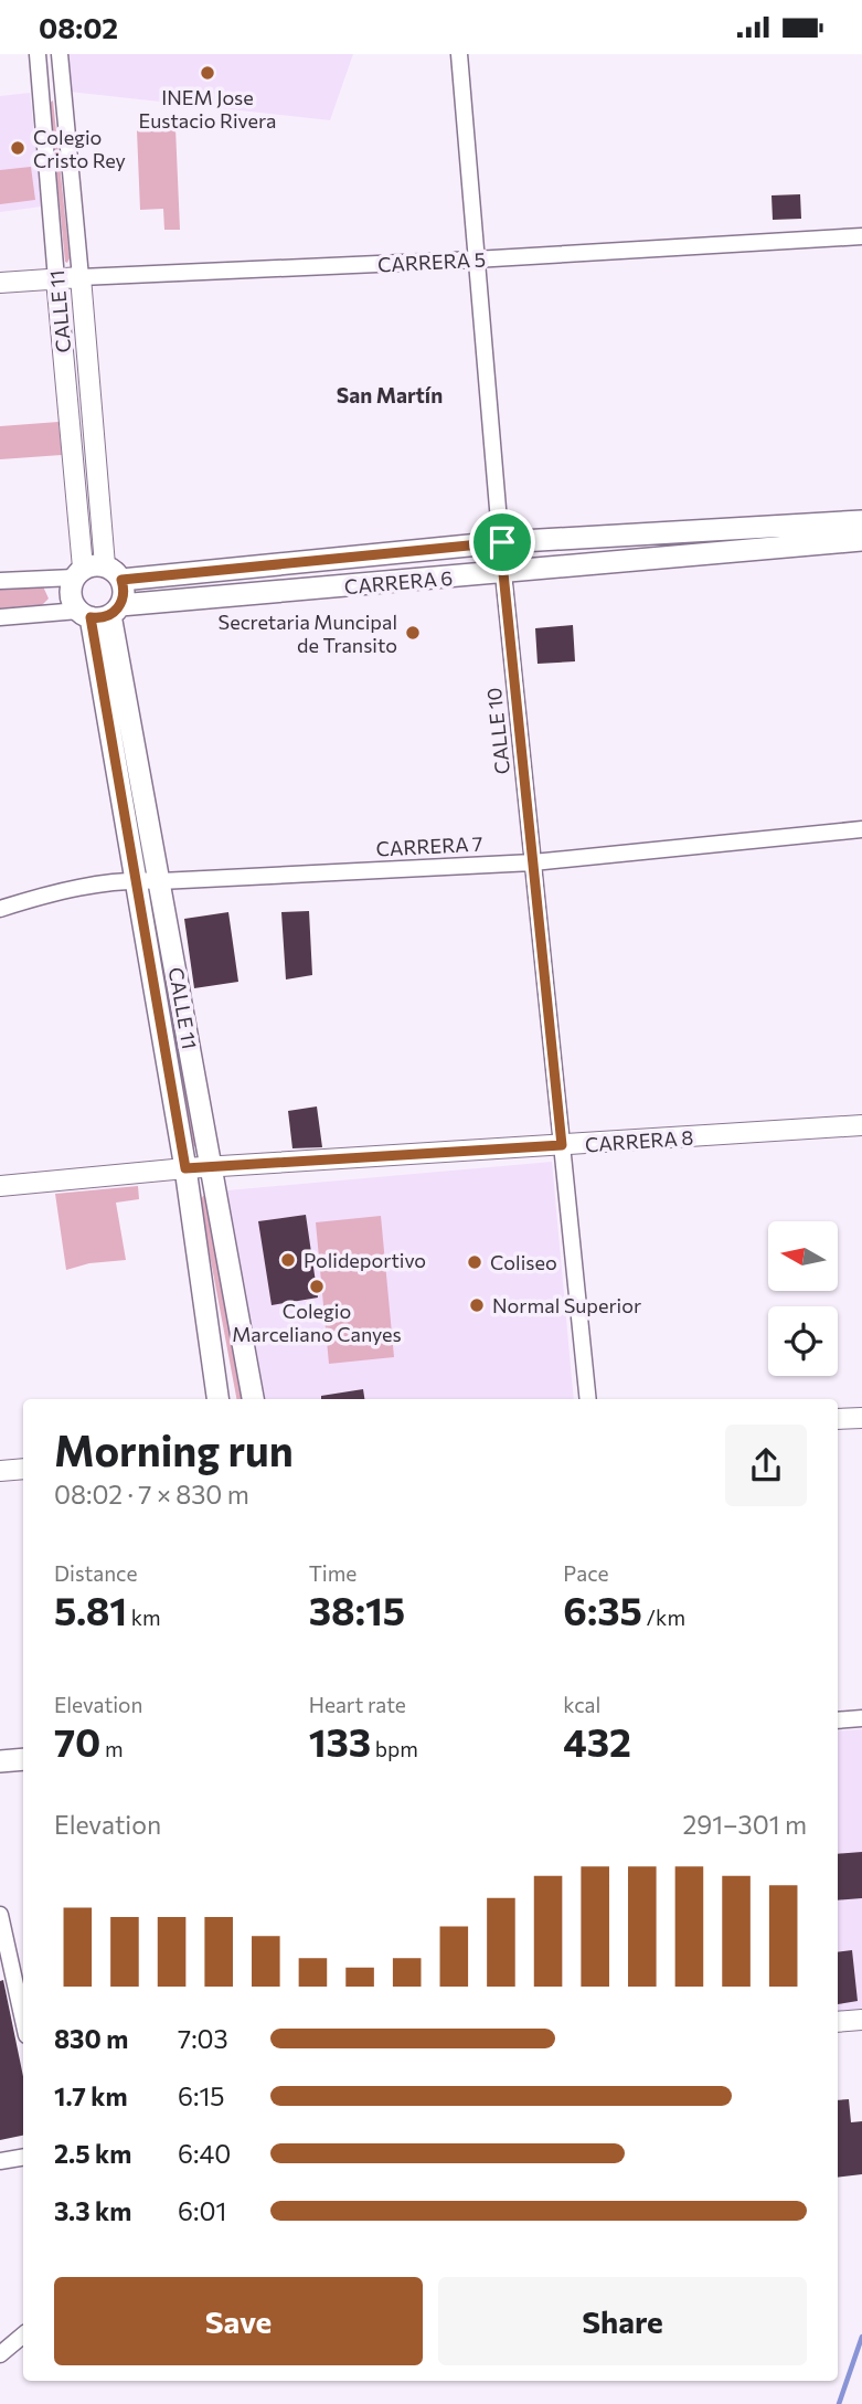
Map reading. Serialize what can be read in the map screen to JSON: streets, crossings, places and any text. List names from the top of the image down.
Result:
{
  "streets": {
    "main road": ["CALLE 11", "CARRERA 6"],
    "street": [
      "CARRERA 5",
      "CALLE 10",
      "CARRERA 7",
      "CARRERA 8"
    ]
  },
  "crossings": [
    ["CARRERA 5", "CALLE 11"],
    ["CARRERA 5", "CALLE 10"],
    ["CALLE 11", "CARRERA 6"],
    ["CALLE 11", "CARRERA 7"],
    ["CALLE 11", "CARRERA 8"],
    ["CARRERA 6", "CALLE 10"],
    ["CALLE 10", "CARRERA 7"],
    ["CALLE 10", "CARRERA 8"]
  ],
  "districts": ["San Martín"],
  "places": [
    "INEM Jose Eustacio Rivera",
    "Colegio Cristo Rey",
    "Secretaria Muncipal de Transito",
    "Polideportivo",
    "Coliseo",
    "Colegio Marceliano Canyes",
    "Normal Superior"
  ],
  "north": "left",
  "page": {
    "status": "08:02",
    "heading": ["Morning run", "08:02 · 7 × 830 m"],
    "stats": [
      ["Distance", "5.81 km"],
      ["Time", "38:15"],
      ["Pace", "6:35 /km"],
      ["Elevation", "70 m"],
      ["Heart rate", "133 bpm"],
      ["kcal", "432"]
    ],
    "chart": ["Elevation", "291–301 m"],
    "list": [
      {
        "name": "830 m",
        "note": "7:03"
      },
      {
        "name": "1.7 km",
        "note": "6:15"
      },
      {
        "name": "2.5 km",
        "note": "6:40"
      },
      {
        "name": "3.3 km",
        "note": "6:01"
      }
    ],
    "buttons": ["Save", "Share"]
  }
}
